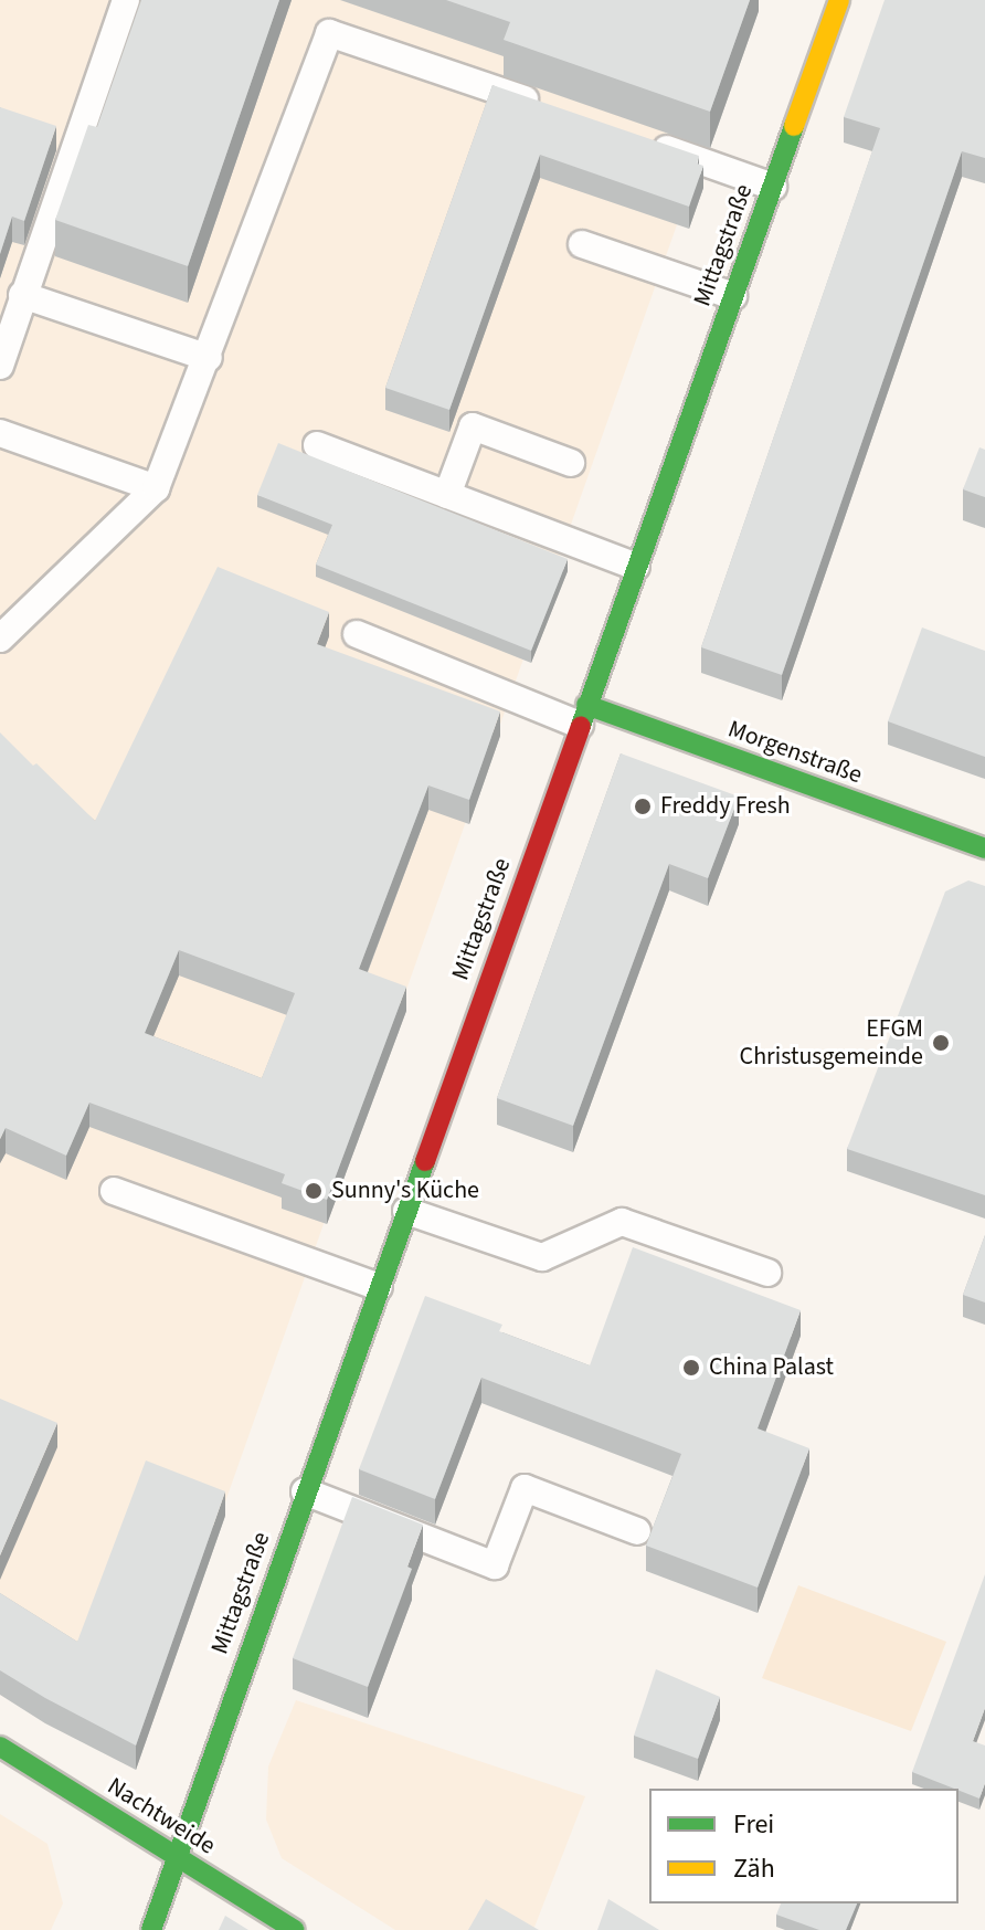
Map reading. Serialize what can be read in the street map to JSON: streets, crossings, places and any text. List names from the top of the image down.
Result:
{
  "streets": {
    "street": ["Mittagstraße", "Morgenstraße", "Nachtweide"]
  },
  "crossings": [
    ["Mittagstraße", "Morgenstraße"],
    ["Mittagstraße", "Nachtweide"]
  ],
  "places": [
    "Freddy Fresh",
    "EFGM Christusgemeinde",
    "Sunny's Küche",
    "China Palast"
  ],
  "legend": ["Frei", "Zäh"]
}
